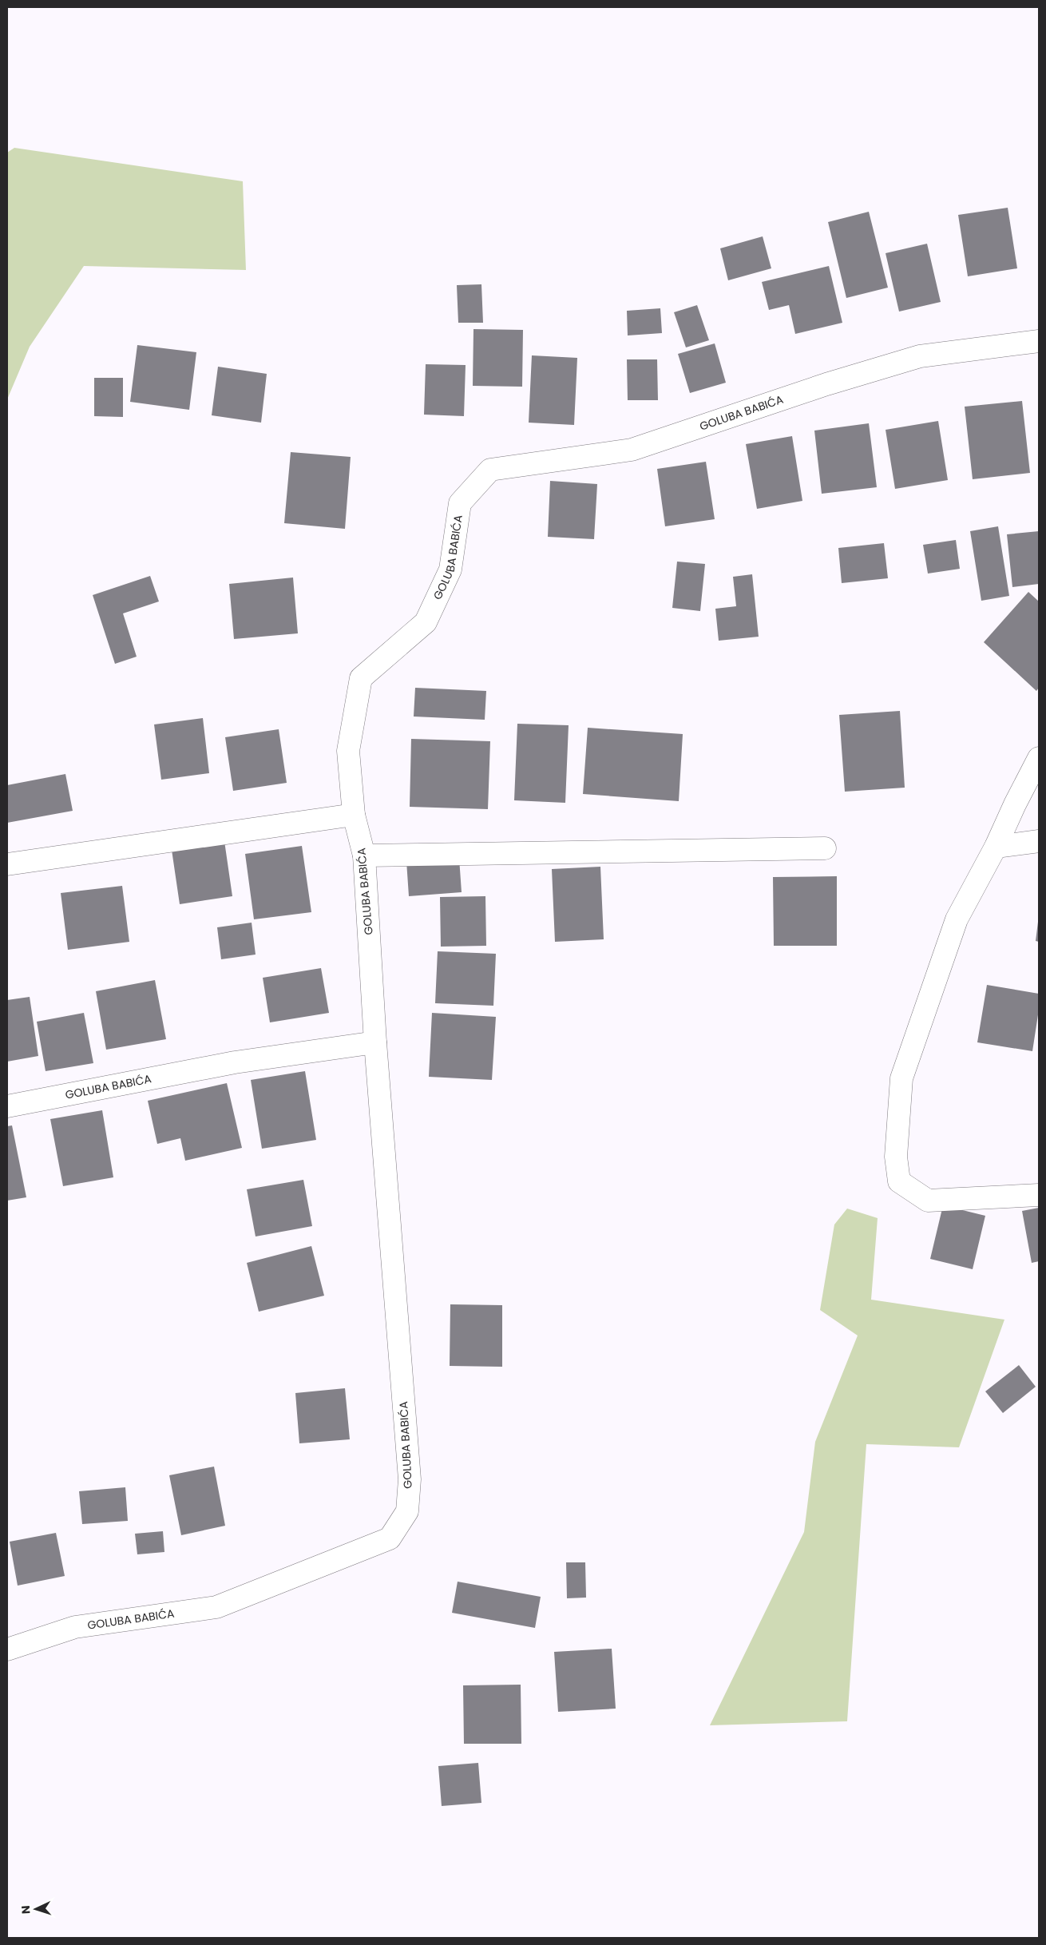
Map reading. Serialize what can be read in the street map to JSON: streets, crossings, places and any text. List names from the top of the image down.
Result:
{
  "streets": {
    "street": ["GOLUBA BABIĆA"]
  },
  "north": "left"
}
